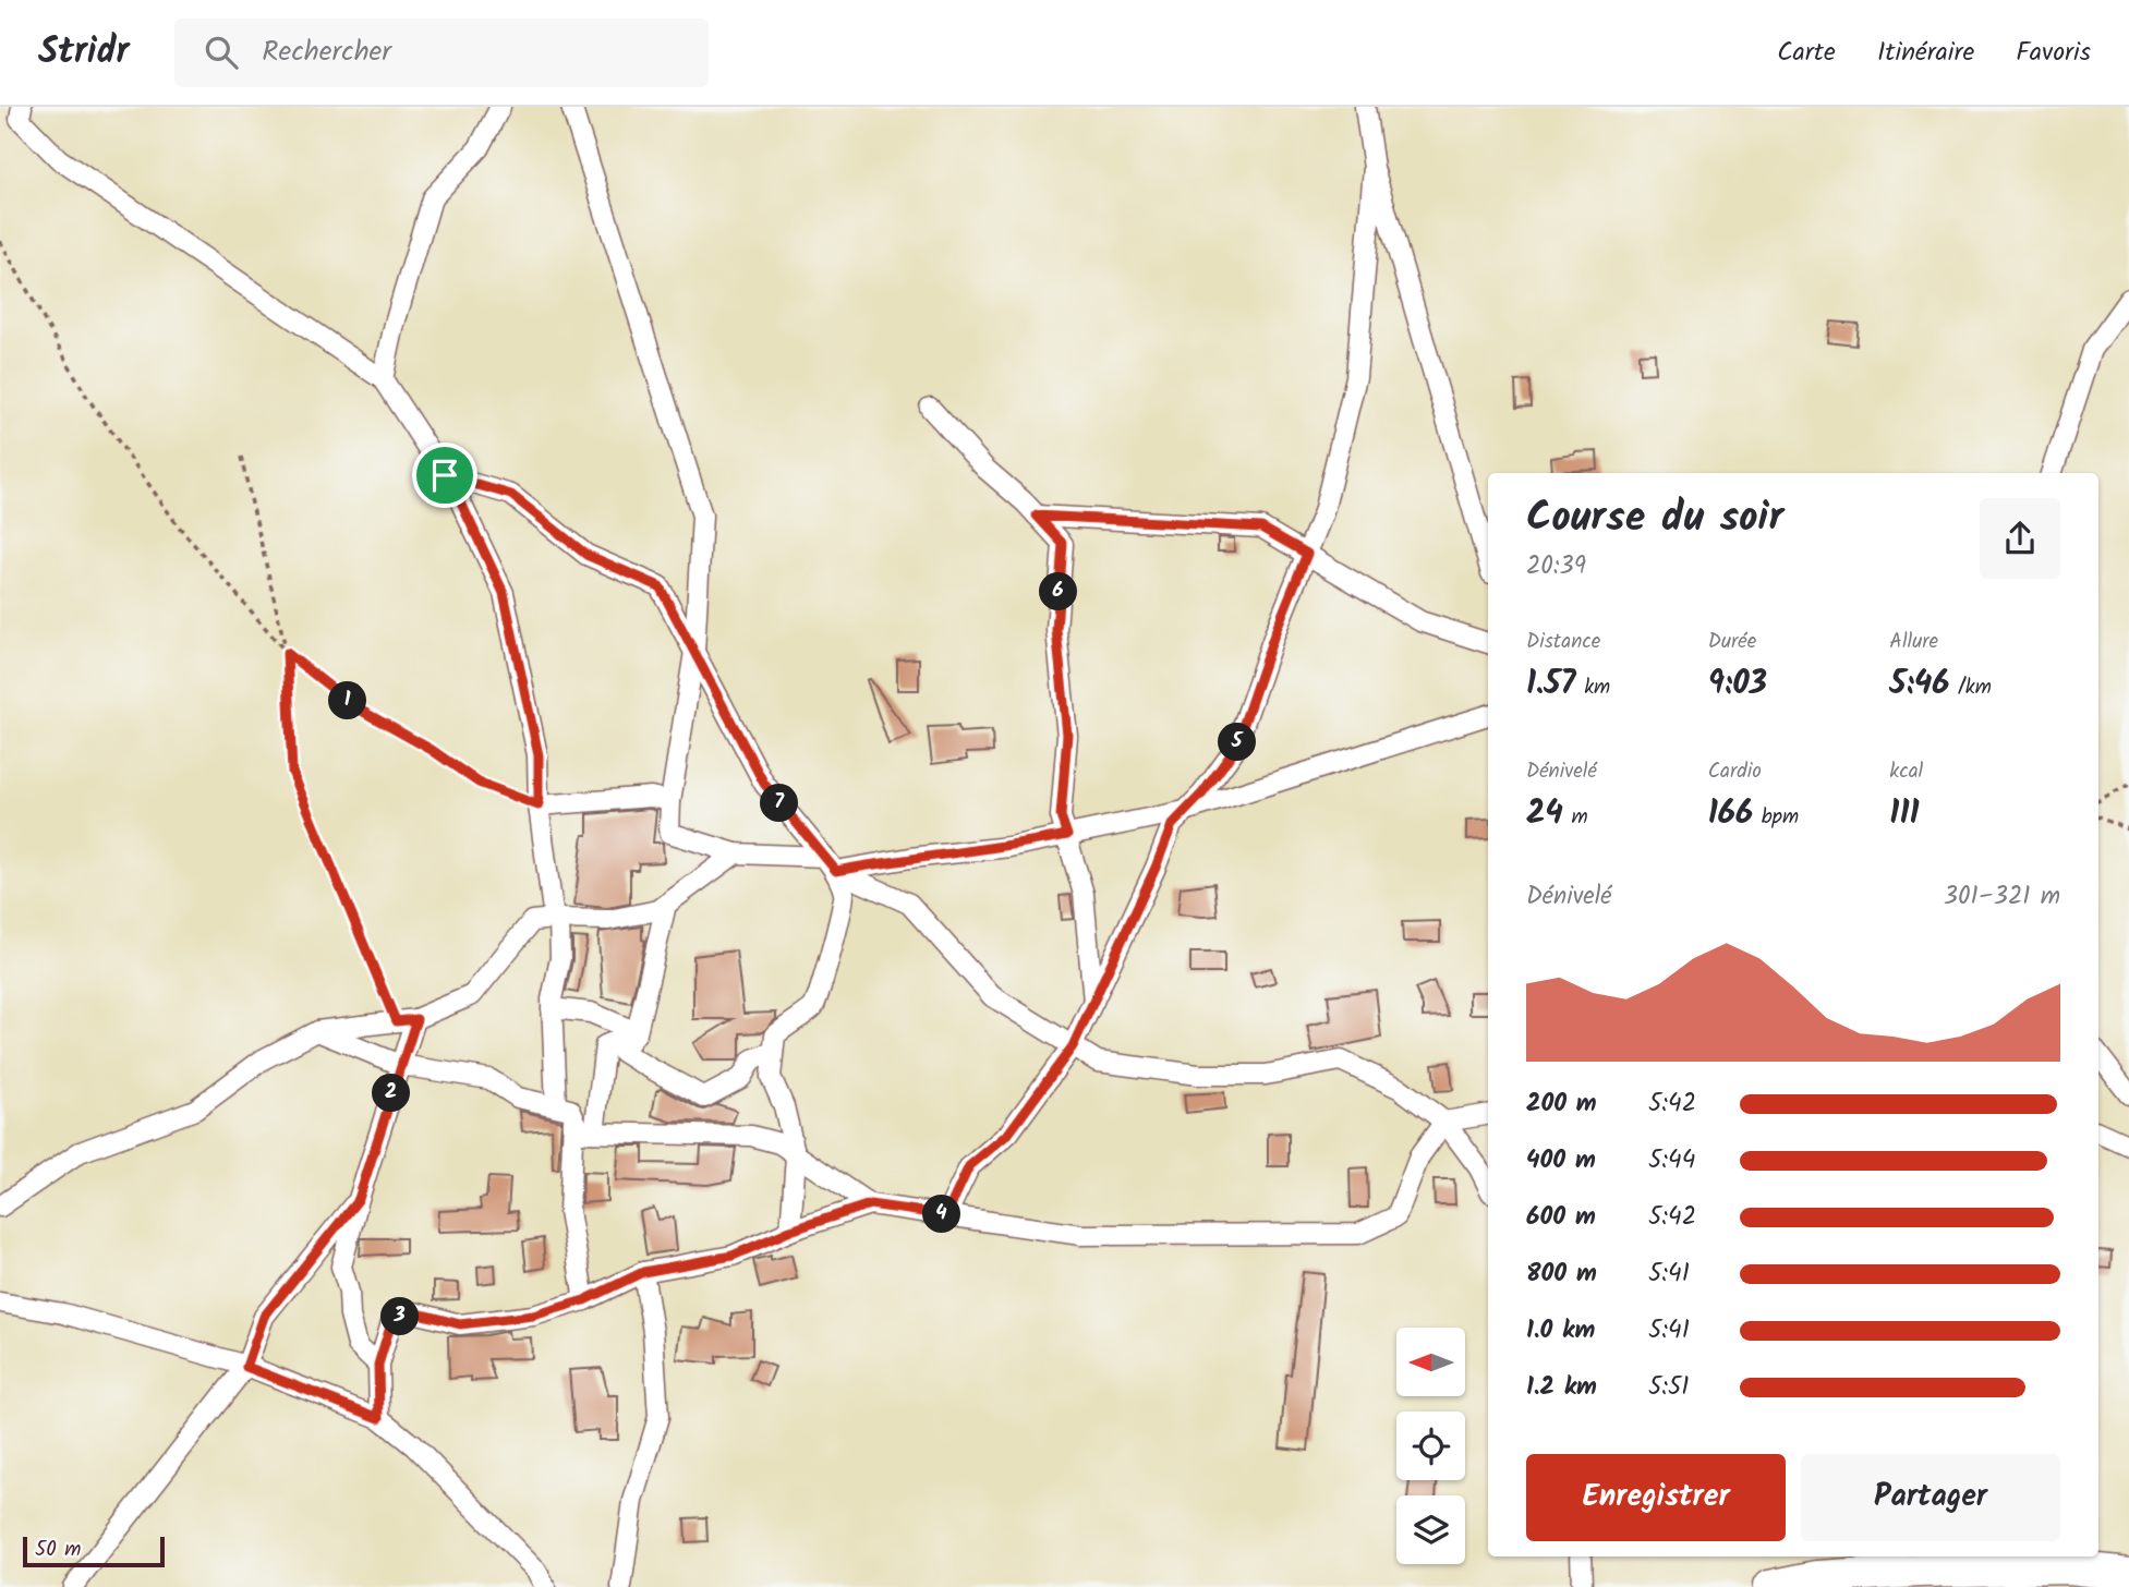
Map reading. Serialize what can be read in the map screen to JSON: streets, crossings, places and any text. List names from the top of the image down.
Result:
{
  "scale_bar": "50 m",
  "north": "left",
  "page": {
    "header": "Stridr",
    "search": "Rechercher",
    "nav": ["Carte", "Itinéraire", "Favoris"],
    "heading": ["Course du soir", "20:39"],
    "pins": [
      "6",
      "1",
      "5",
      "7",
      "2",
      "4",
      "3"
    ],
    "stats": [
      ["Distance", "1.57 km"],
      ["Durée", "9:03"],
      ["Allure", "5:46 /km"],
      ["Dénivelé", "24 m"],
      ["Cardio", "166 bpm"],
      ["kcal", "111"]
    ],
    "chart": ["Dénivelé", "301–321 m"],
    "list": [
      {
        "name": "200 m",
        "note": "5:42"
      },
      {
        "name": "400 m",
        "note": "5:44"
      },
      {
        "name": "600 m",
        "note": "5:42"
      },
      {
        "name": "800 m",
        "note": "5:41"
      },
      {
        "name": "1.0 km",
        "note": "5:41"
      },
      {
        "name": "1.2 km",
        "note": "5:51"
      }
    ],
    "buttons": ["Enregistrer", "Partager"],
    "scale": "50 m"
  }
}
